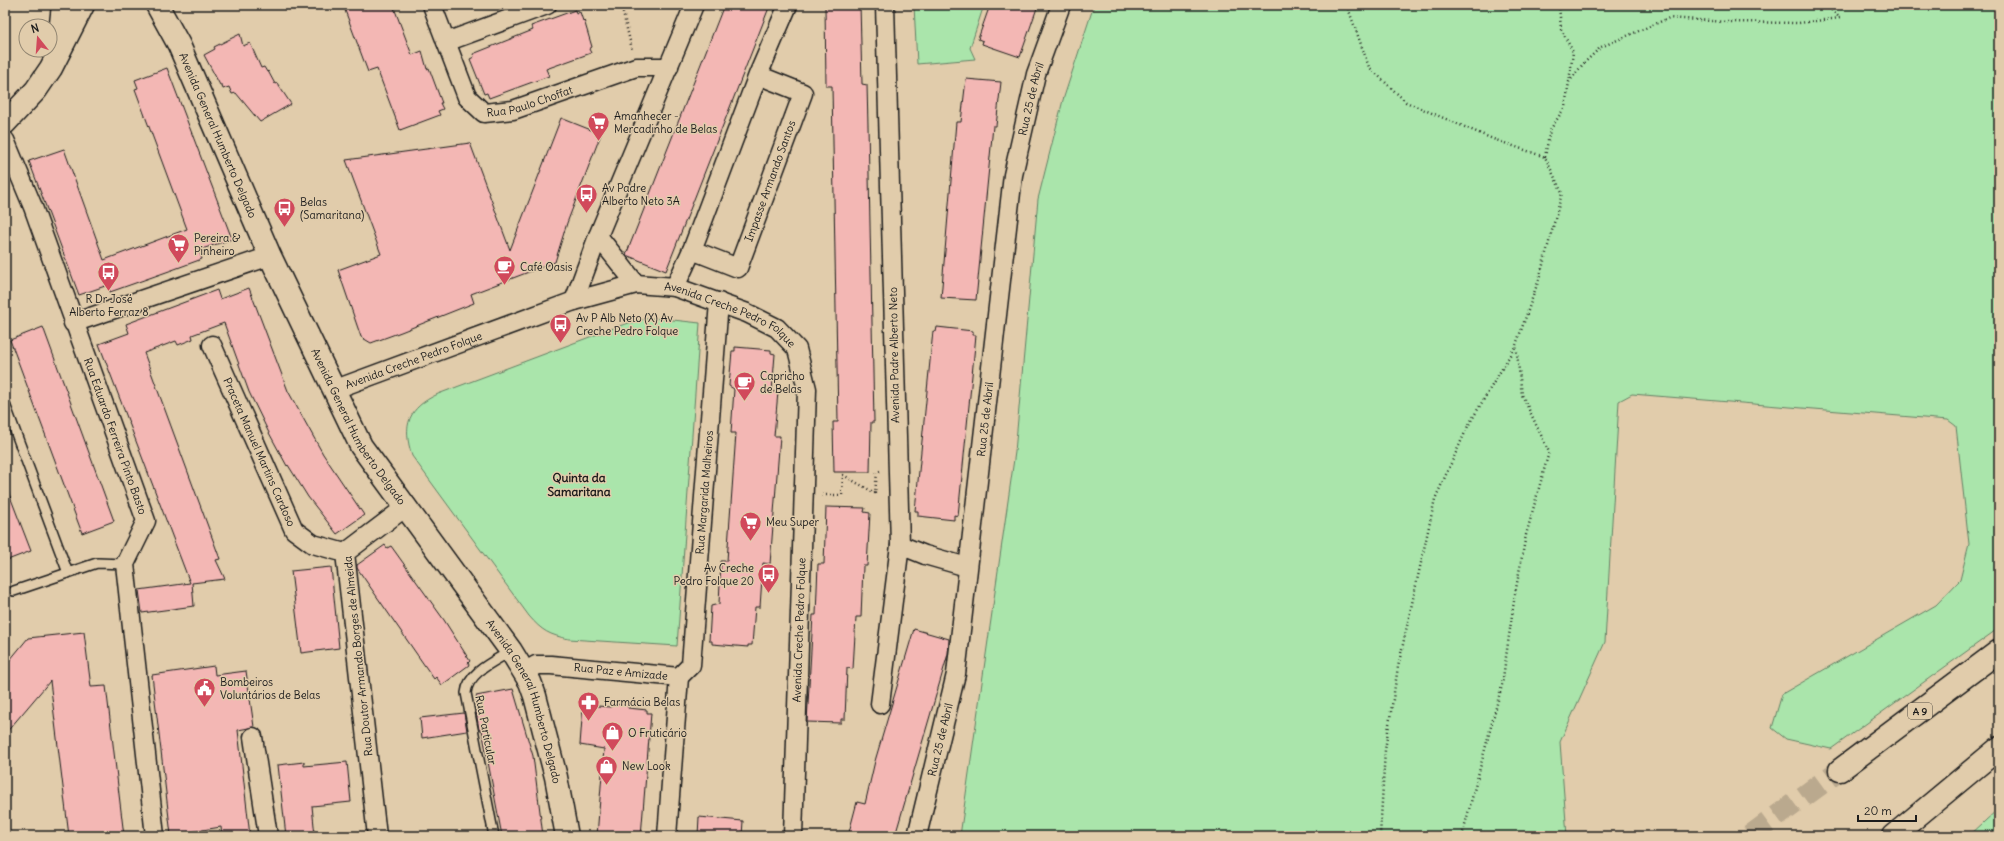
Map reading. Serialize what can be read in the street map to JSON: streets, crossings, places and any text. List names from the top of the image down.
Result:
{
  "streets": {
    "main road": ["Avenida General Humberto Delgado", "A 9"],
    "street": [
      "Rua Paulo Choffat",
      "Rua 25 de Abril",
      "Impasse Armando Santos",
      "Avenida Creche Pedro Folque",
      "Avenida Padre Alberto Neto",
      "Rua Eduardo Ferreira Pinto Basto",
      "Praceta Manuel Martins Cardoso",
      "Rua Margarida Malheiros",
      "Rua Doutor Armando Borges de Almeida",
      "Rua Paz e Amizade"
    ],
    "lane": ["Rua Particular"]
  },
  "crossings": [
    ["Avenida General Humberto Delgado", "Avenida Creche Pedro Folque"],
    ["Avenida General Humberto Delgado", "Rua Doutor Armando Borges de Almeida"],
    ["Avenida General Humberto Delgado", "Rua Paz e Amizade"],
    ["Avenida General Humberto Delgado", "Rua Particular"],
    ["Avenida Creche Pedro Folque", "Rua Margarida Malheiros"],
    ["Praceta Manuel Martins Cardoso", "Rua Doutor Armando Borges de Almeida"],
    ["Rua Margarida Malheiros", "Rua Paz e Amizade"]
  ],
  "districts": ["Quinta da Samaritana"],
  "places": {
    "supermarket": ["Amanhecer - Mercadinho de Belas", "Pereira & Pinheiro", "Meu Super"],
    "bus stop": [
      "Av Padre Alberto Neto 3A",
      "Belas (Samaritana)",
      "R Dr José Alberto Ferraz 8",
      "Av P Alb Neto (X) Av Creche Pedro Folque",
      "Av Creche Pedro Folque 20"
    ],
    "cafe": ["Café Oasis", "Capricho de Belas"],
    "public building": ["Bombeiros Voluntários de Belas"],
    "pharmacy": ["Farmácia Belas"],
    "shop": ["O Fruticário", "New Look"]
  },
  "scale_bar": "20 m",
  "north": "top"
}
